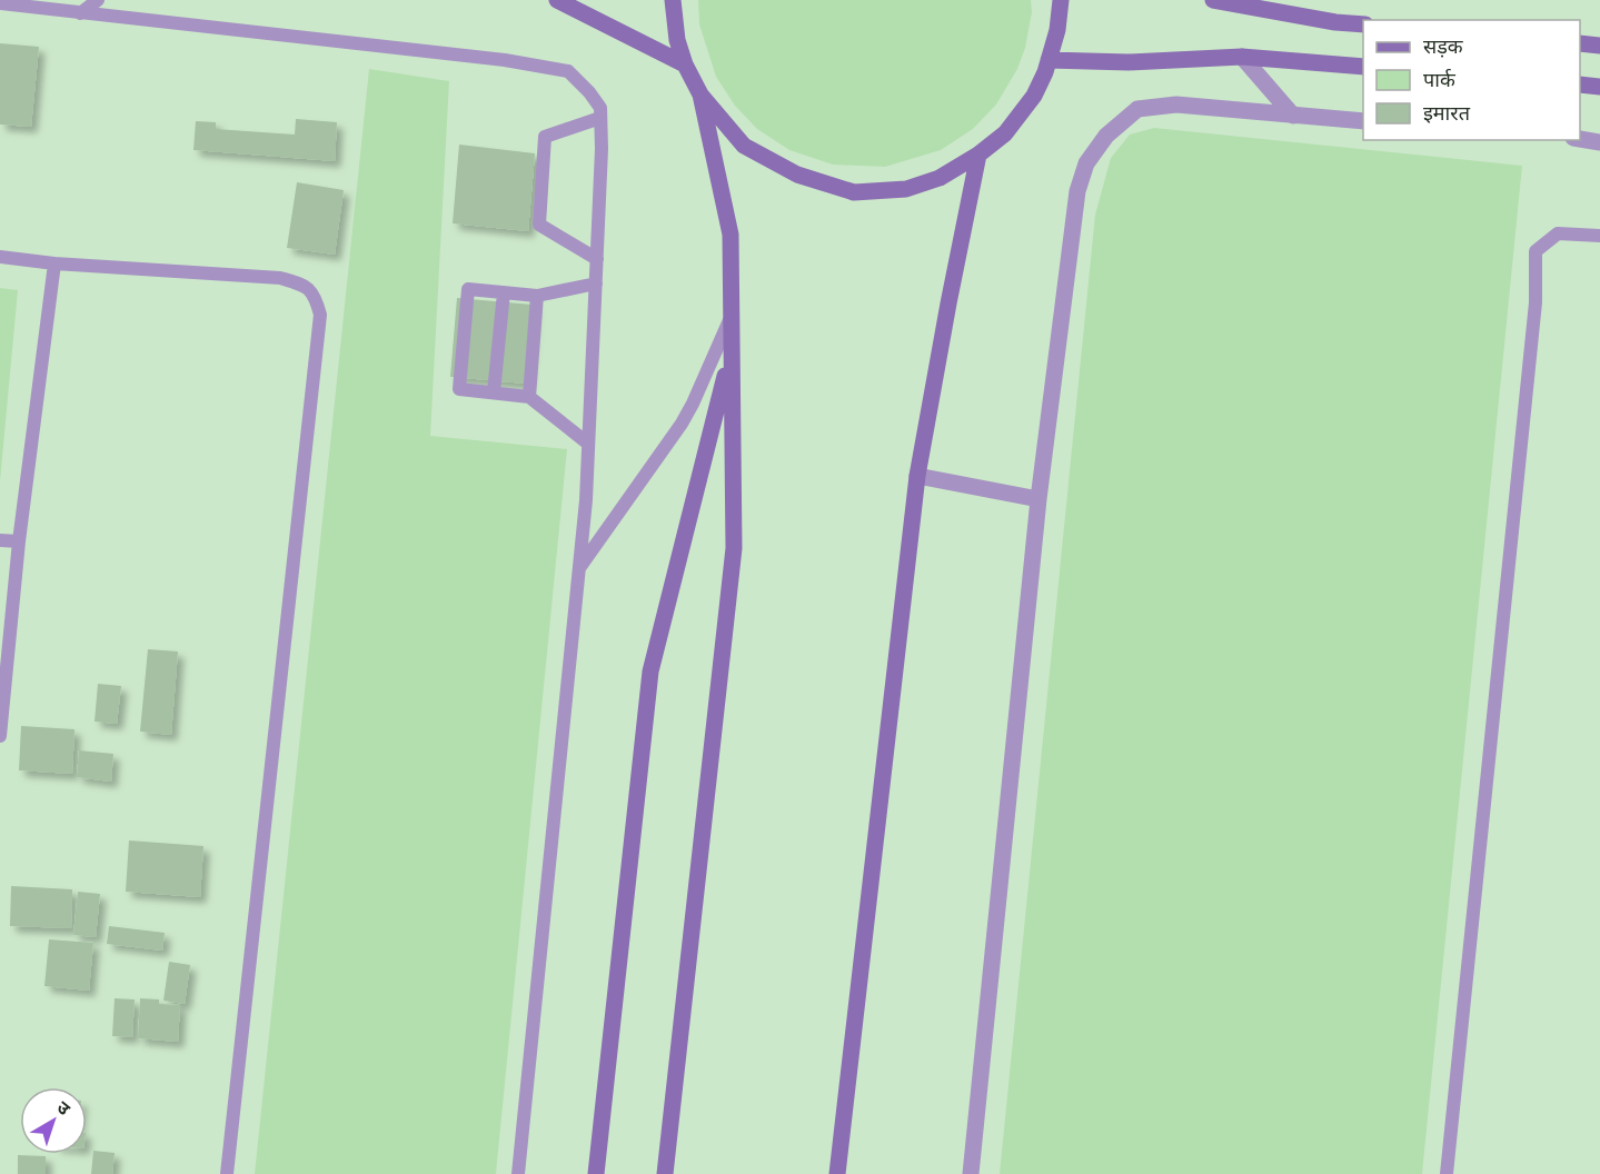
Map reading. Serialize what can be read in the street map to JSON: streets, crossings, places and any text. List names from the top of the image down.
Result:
{
  "legend": ["सड़क", "पार्क", "इमारत"],
  "north": "top right"
}
